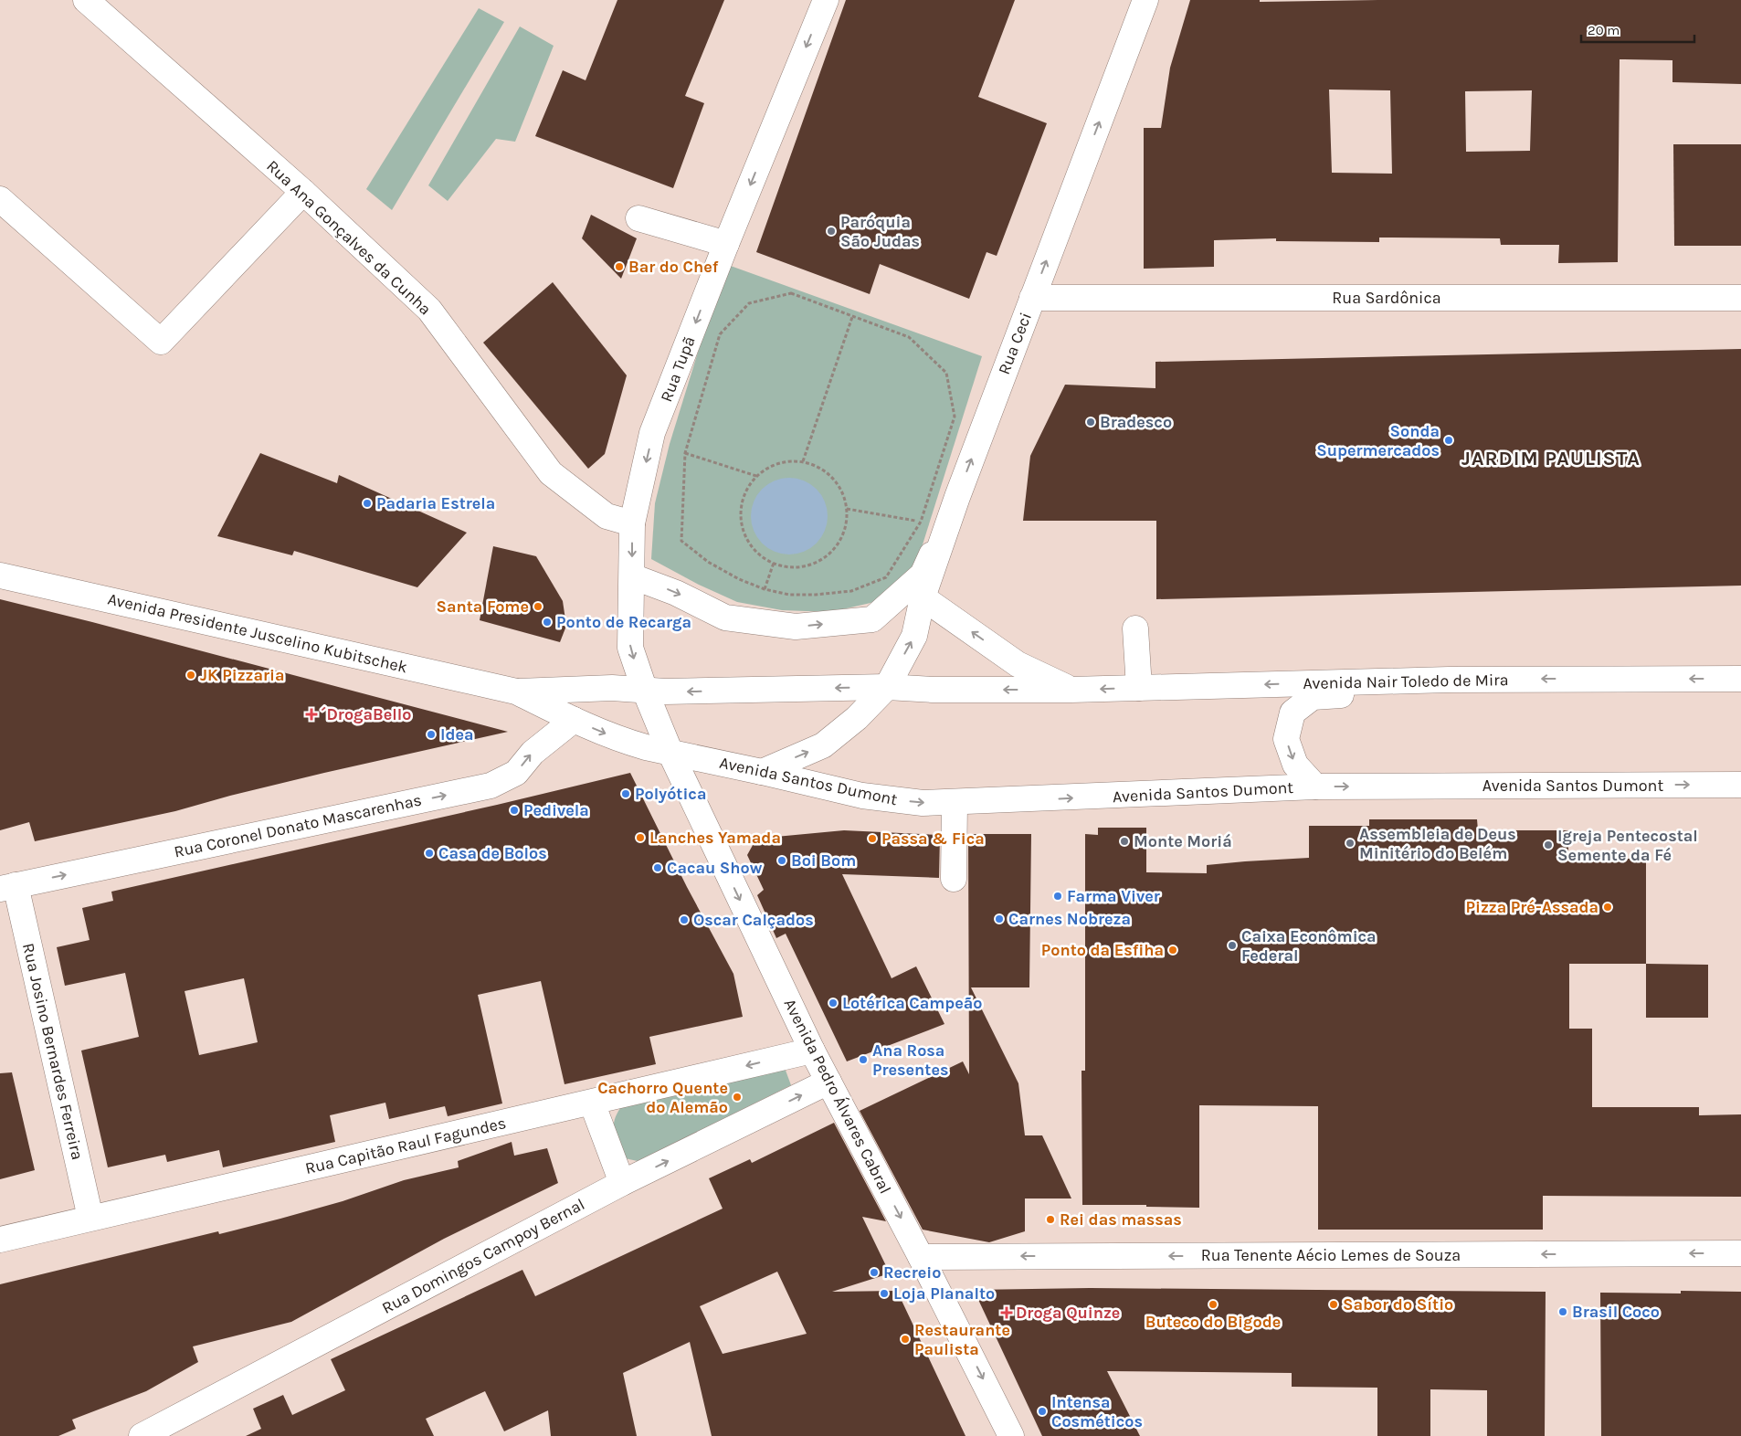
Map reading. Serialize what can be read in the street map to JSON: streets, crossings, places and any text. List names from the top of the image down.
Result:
{
  "streets": {
    "main road": [
      "Rua Ana Gonçalves da Cunha",
      "Rua Sardônica",
      "Rua Ceci",
      "Rua Tupã",
      "Avenida Presidente Juscelino Kubitschek",
      "Avenida Nair Toledo de Mira",
      "Avenida Santos Dumont",
      "Rua Coronel Donato Mascarenhas",
      "Rua Josino Bernardes Ferreira",
      "Avenida Pedro Álvares Cabral",
      "Rua Capitão Raul Fagundes",
      "Rua Tenente Aécio Lemes de Souza",
      "Rua Domingos Campoy Bernal"
    ]
  },
  "crossings": [
    ["Rua Ana Gonçalves da Cunha", "Rua Tupã"],
    ["Rua Sardônica", "Rua Ceci"],
    ["Rua Ceci", "Avenida Santos Dumont"],
    ["Rua Tupã", "Avenida Presidente Juscelino Kubitschek"],
    ["Rua Tupã", "Avenida Santos Dumont"],
    ["Rua Tupã", "Avenida Pedro Álvares Cabral"],
    ["Avenida Presidente Juscelino Kubitschek", "Avenida Santos Dumont"],
    ["Avenida Presidente Juscelino Kubitschek", "Rua Coronel Donato Mascarenhas"],
    ["Avenida Presidente Juscelino Kubitschek", "Avenida Pedro Álvares Cabral"],
    ["Avenida Santos Dumont", "Avenida Pedro Álvares Cabral"],
    ["Rua Coronel Donato Mascarenhas", "Rua Josino Bernardes Ferreira"],
    ["Rua Josino Bernardes Ferreira", "Rua Capitão Raul Fagundes"],
    ["Avenida Pedro Álvares Cabral", "Rua Capitão Raul Fagundes"],
    ["Avenida Pedro Álvares Cabral", "Rua Tenente Aécio Lemes de Souza"],
    ["Avenida Pedro Álvares Cabral", "Rua Domingos Campoy Bernal"]
  ],
  "one_way": [
    "Rua Ceci",
    "Rua Tupã",
    "Avenida Nair Toledo de Mira",
    "Avenida Santos Dumont",
    "Rua Coronel Donato Mascarenhas",
    "Avenida Pedro Álvares Cabral",
    "Rua Tenente Aécio Lemes de Souza"
  ],
  "districts": ["JARDIM PAULISTA"],
  "places": {
    "other": [
      "Paróquia São Judas",
      "Bar do Chef",
      "Bradesco",
      "Sonda Supermercados",
      "Padaria Estrela",
      "Santa Fome",
      "Ponto de Recarga",
      "JK Pizzaria",
      "Idea",
      "Polyótica",
      "Pedivela",
      "Lanches Yamada",
      "Passa & Fica",
      "Monte Moriá",
      "Assembleia de Deus Minitério do Belém",
      "Igreja Pentecostal Semente da Fé",
      "Casa de Bolos",
      "Boi Bom",
      "Cacau Show",
      "Farma Viver",
      "Pizza Pré-Assada",
      "Carnes Nobreza",
      "Oscar Calçados",
      "Caixa Econômica Federal",
      "Ponto da Esfiha",
      "Lotérica Campeão",
      "Ana Rosa Presentes",
      "Cachorro Quente do Alemão",
      "Rei das massas",
      "Recreio",
      "Loja Planalto",
      "Buteco do Bigode",
      "Sabor do Sítio",
      "Brasil Coco",
      "Restaurante Paulista",
      "Intensa Cosméticos"
    ],
    "health": ["´DrogaBello", "Droga Quinze"]
  },
  "scale_bar": "20 m"
}
